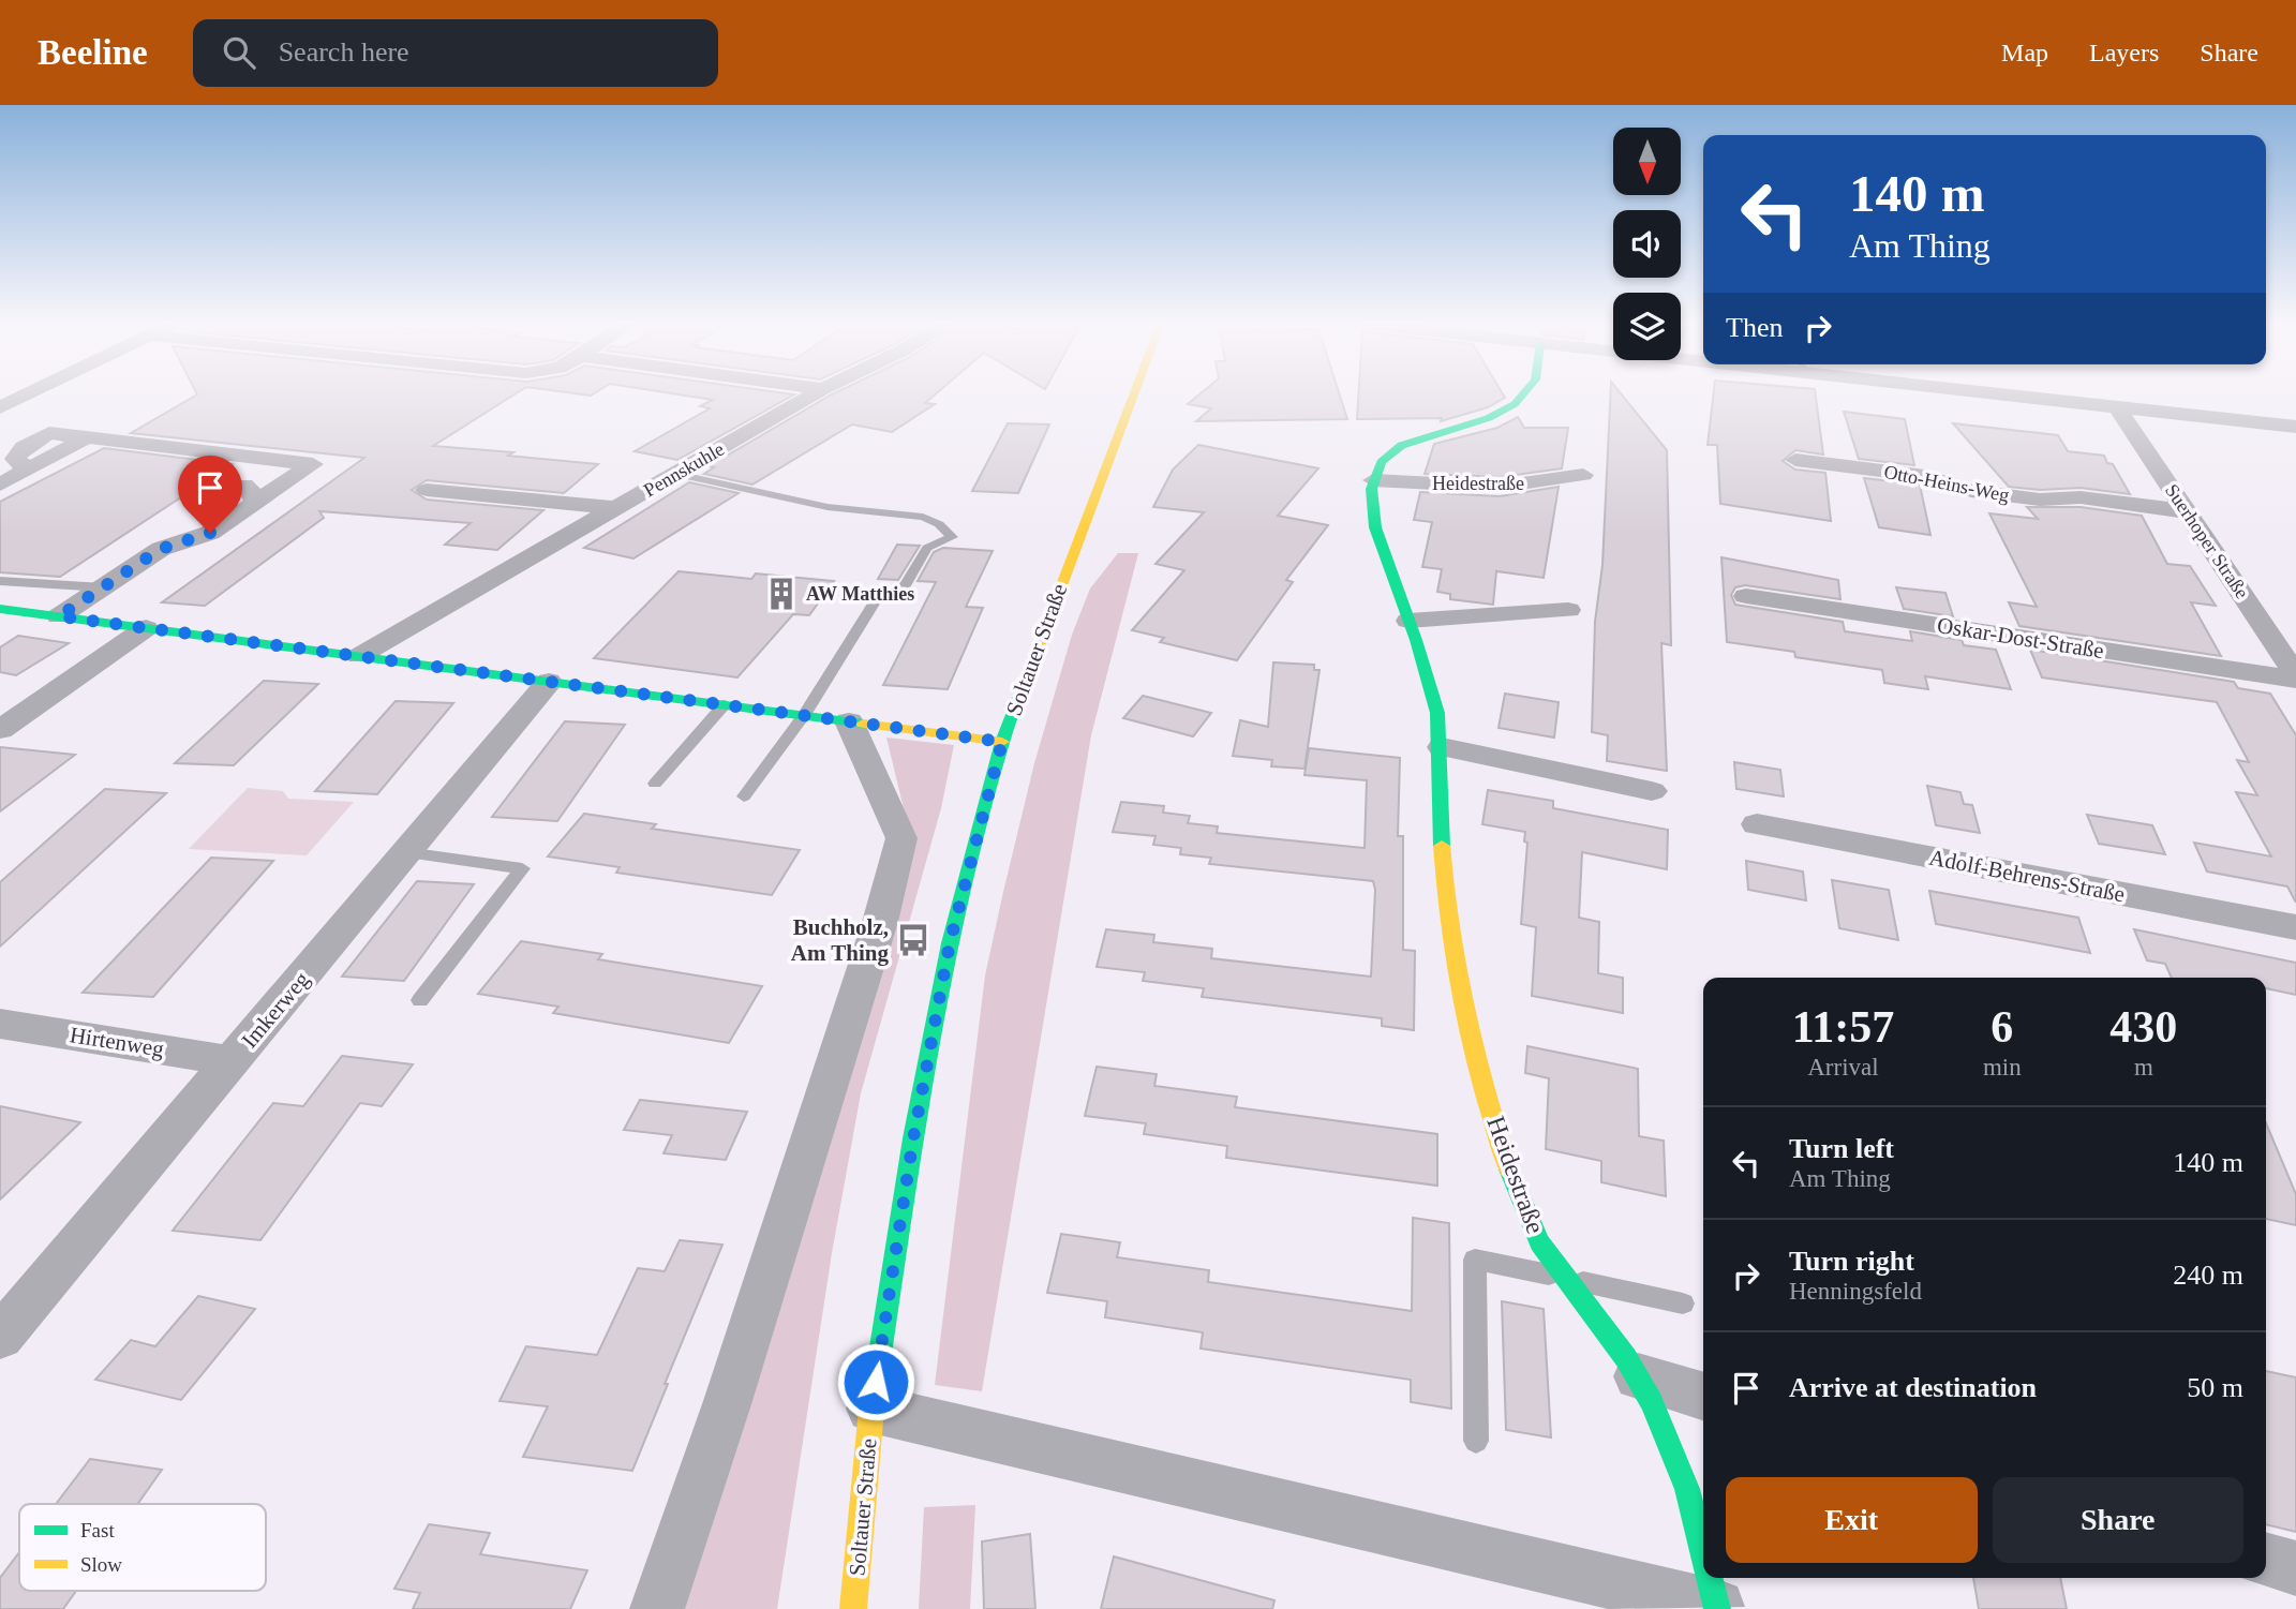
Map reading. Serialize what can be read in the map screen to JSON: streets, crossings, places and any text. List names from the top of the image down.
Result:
{
  "streets": {
    "street": [
      "Pennskuhle",
      "Heidestraße",
      "Otto-Heins-Weg",
      "Suerhoper Straße",
      "Oskar-Dost-Straße",
      "Soltauer Straße",
      "Adolf-Behrens-Straße",
      "Imkerweg",
      "Hirtenweg"
    ]
  },
  "crossings": [
    ["Heidestraße", "Soltauer Straße"],
    ["Otto-Heins-Weg", "Suerhoper Straße"],
    ["Suerhoper Straße", "Oskar-Dost-Straße"],
    ["Imkerweg", "Hirtenweg"]
  ],
  "places": {
    "building": ["AW Matthies"],
    "bus stop": ["Buchholz, Am Thing"]
  },
  "legend": ["Fast", "Slow"],
  "north": "bottom",
  "page": {
    "header": "Beeline",
    "search": "Search here",
    "nav": ["Map", "Layers", "Share"],
    "turn": ["140 m", "Am Thing"],
    "then": "Then",
    "eta": [
      "11:57",
      "Arrival",
      "6",
      "min",
      "430",
      "m"
    ],
    "list": [
      {
        "name": "Turn left",
        "note": "Am Thing",
        "value": "140 m"
      },
      {
        "name": "Turn right",
        "note": "Henningsfeld",
        "value": "240 m"
      },
      {
        "name": "Arrive at destination",
        "value": "50 m"
      }
    ],
    "buttons": ["Exit", "Share"]
  }
}
